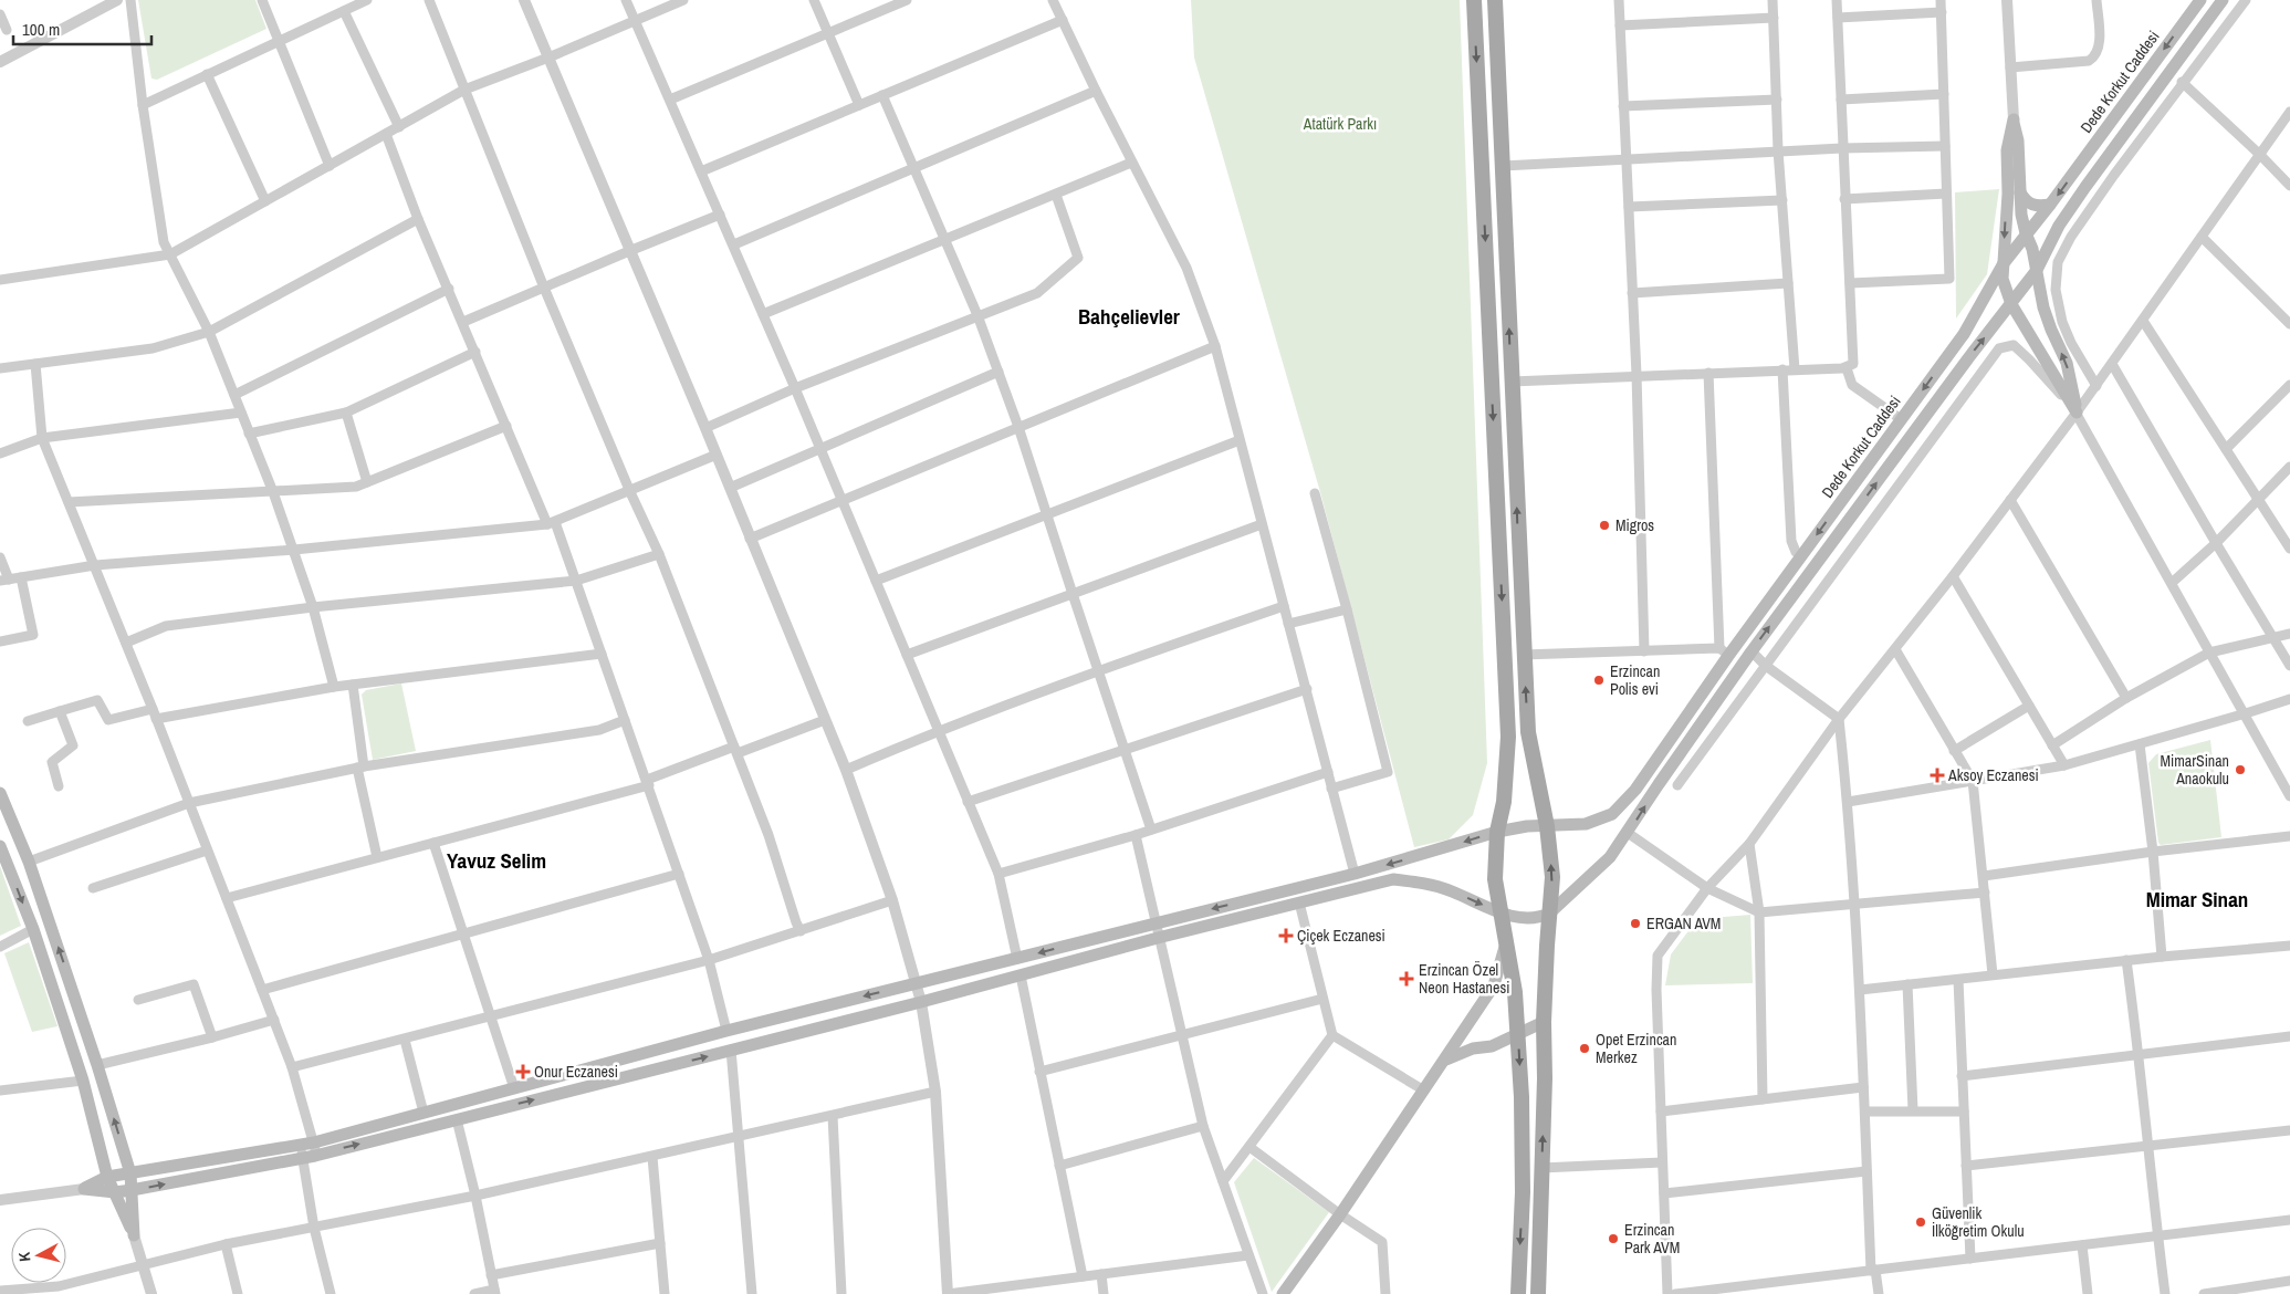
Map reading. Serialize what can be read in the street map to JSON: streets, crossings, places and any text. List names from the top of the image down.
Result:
{
  "streets": {
    "main road": ["Dede Korkut Caddesi"]
  },
  "districts": ["Bahçelievler", "Yavuz Selim", "Mimar Sinan"],
  "parks": ["Atatürk Parkı"],
  "places": {
    "other": [
      "Migros",
      "Erzincan Polis evi",
      "MimarSinan Anaokulu",
      "ERGAN AVM",
      "Opet Erzincan Merkez",
      "Güvenlik İlköğretim Okulu",
      "Erzincan Park AVM"
    ],
    "health": [
      "Aksoy Eczanesi",
      "Çiçek Eczanesi",
      "Erzincan Özel Neon Hastanesi",
      "Onur Eczanesi"
    ]
  },
  "scale_bar": "100 m",
  "north": "left"
}
